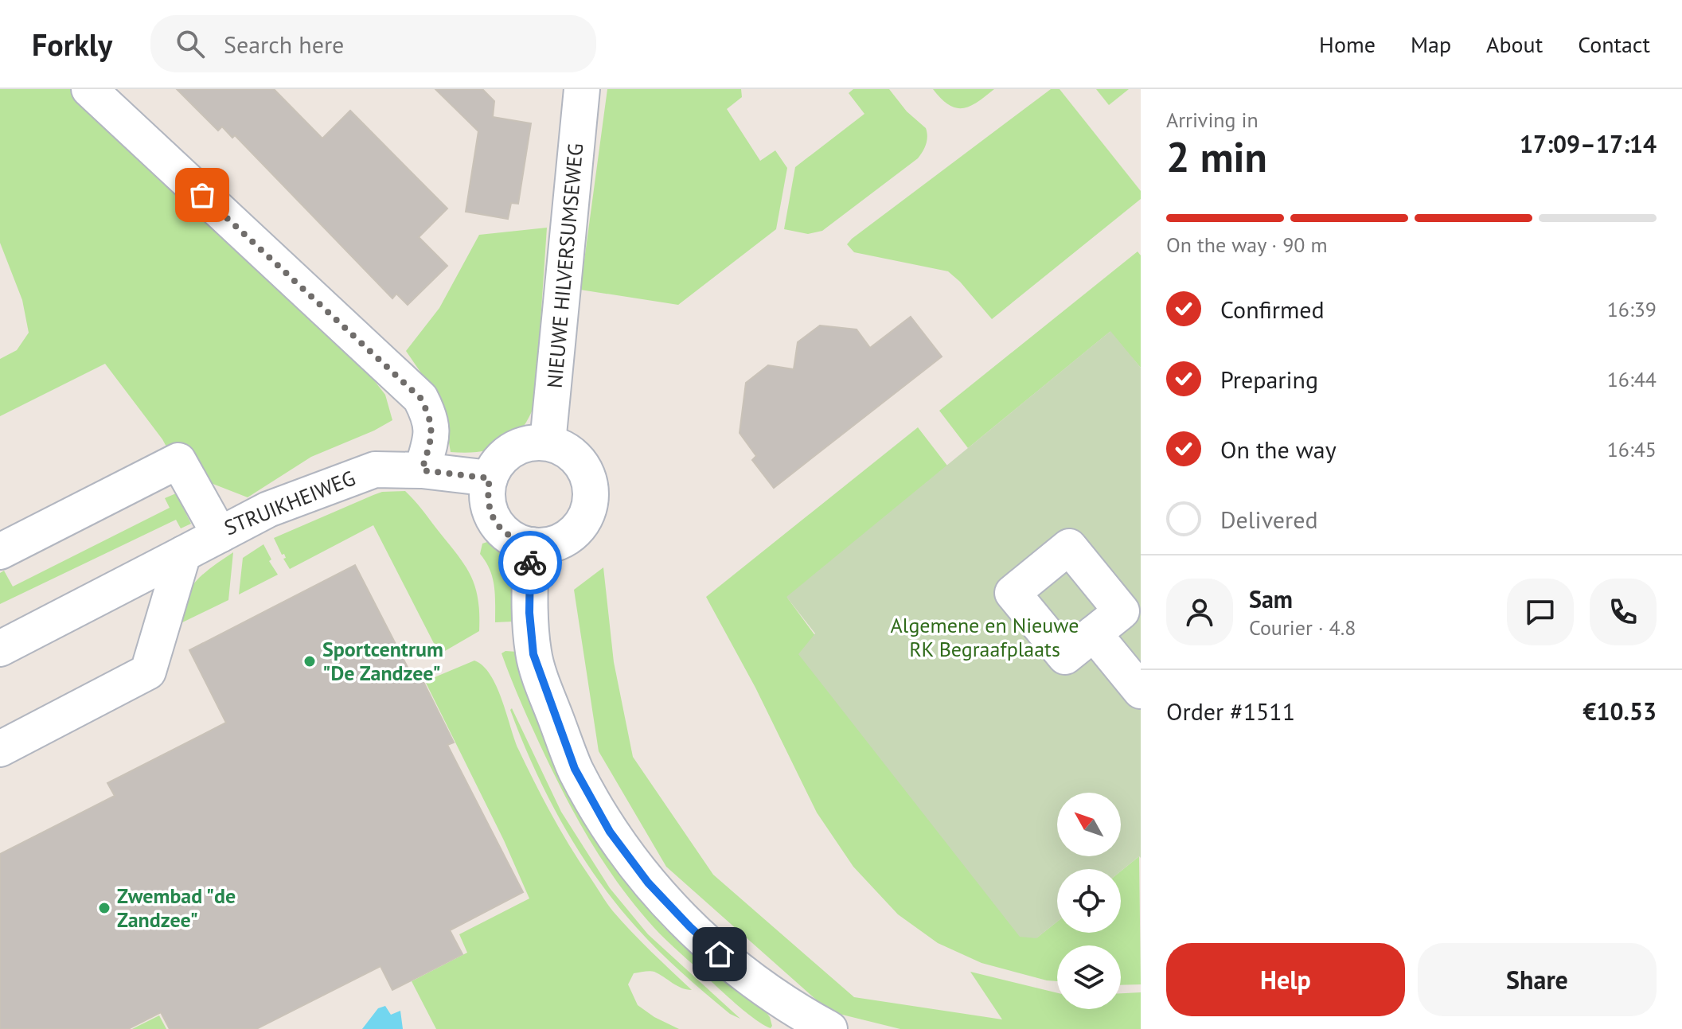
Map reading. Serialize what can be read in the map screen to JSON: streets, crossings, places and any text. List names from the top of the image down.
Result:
{
  "streets": {
    "street": ["NIEUWE HILVERSUMSEWEG", "STRUIKHEIWEG"]
  },
  "crossings": [
    ["NIEUWE HILVERSUMSEWEG", "STRUIKHEIWEG"]
  ],
  "parks": ["Algemene en Nieuwe RK Begraafplaats"],
  "places": ["Sportcentrum \"De Zandzee\"", "Zwembad \"de Zandzee\""],
  "north": "top left",
  "page": {
    "header": "Forkly",
    "search": "Search here",
    "nav": [
      "Home",
      "Map",
      "About",
      "Contact"
    ],
    "heading": ["2 min", "Arriving in", "17:09–17:14"],
    "panel": [
      "Sam",
      "Courier · 4.8",
      "Order #1511",
      "€10.53"
    ],
    "bar": "On the way · 90 m",
    "list": [
      ["Confirmed", "16:39"],
      ["Preparing", "16:44"],
      ["On the way", "16:45"],
      "Delivered"
    ],
    "buttons": ["Help", "Share"]
  }
}
